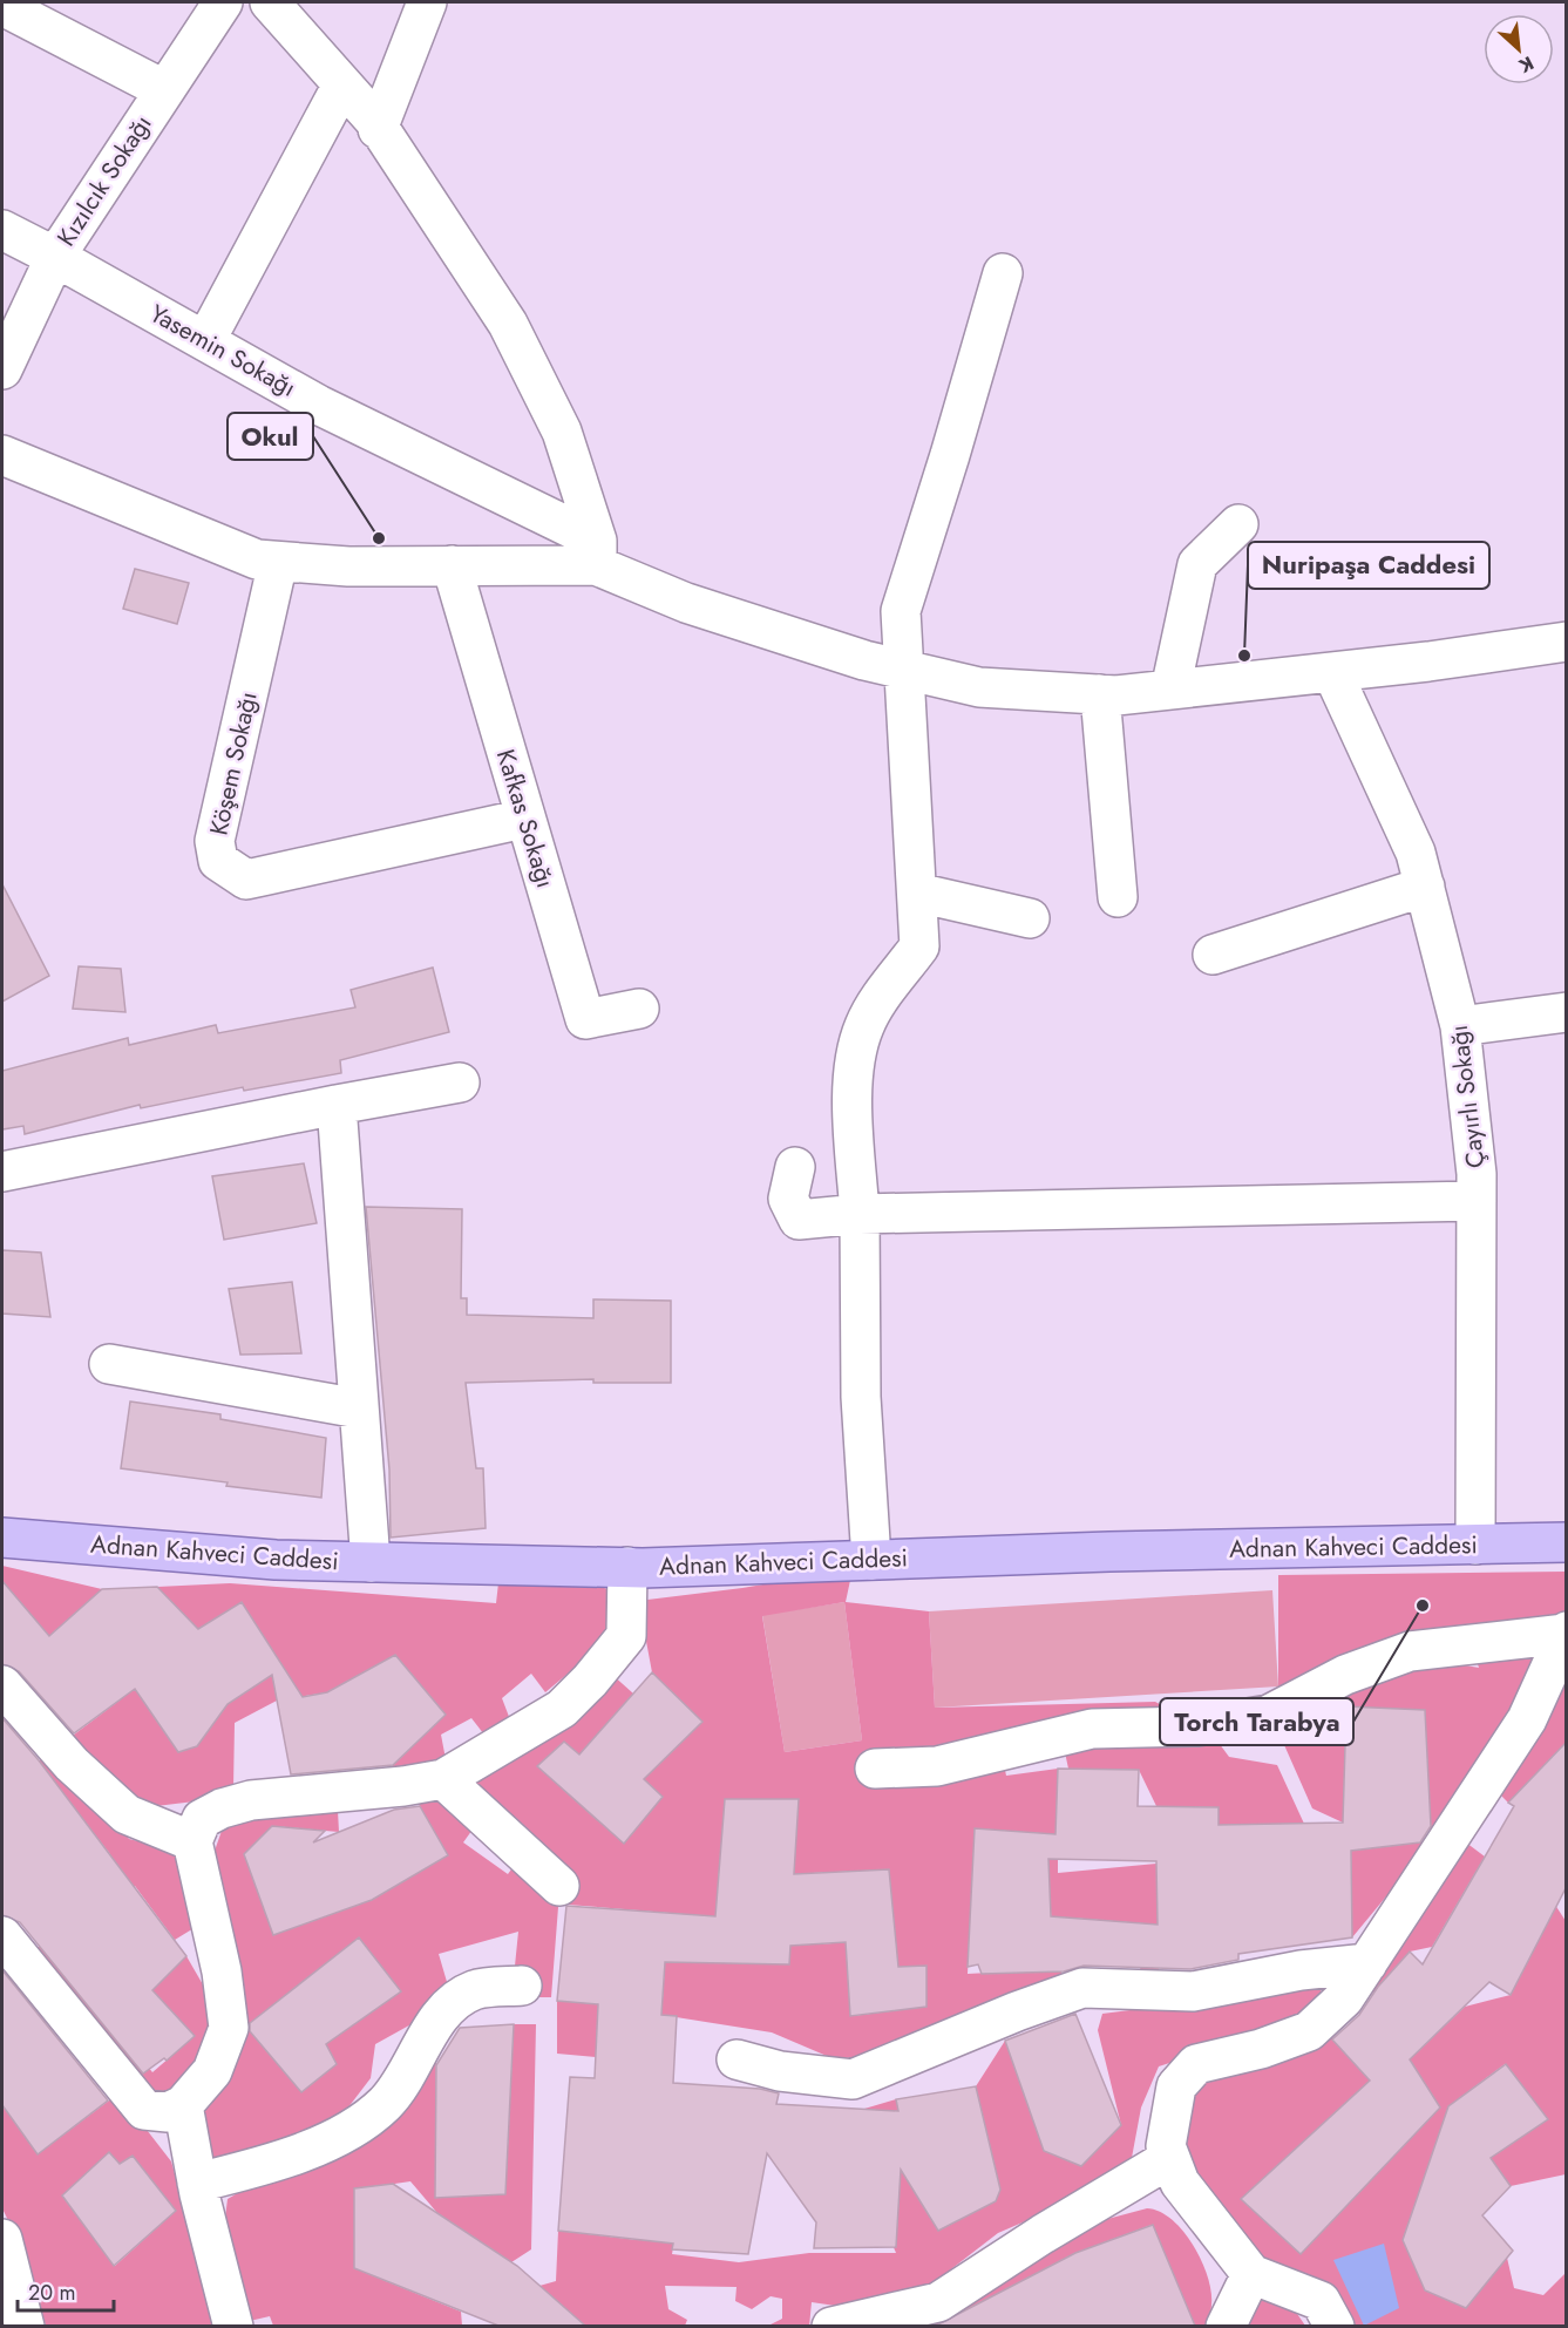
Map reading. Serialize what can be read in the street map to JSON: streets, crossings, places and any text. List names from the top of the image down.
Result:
{
  "streets": {
    "main road": ["Adnan Kahveci Caddesi"],
    "street": [
      "Kızılcık Sokağı",
      "Yasemin Sokağı",
      "Köşem Sokağı",
      "Kafkas Sokağı",
      "Çayırlı Sokağı"
    ]
  },
  "crossings": [
    ["Kızılcık Sokağı", "Yasemin Sokağı"],
    ["Yasemin Sokağı", "Çayırlı Sokağı"],
    ["Köşem Sokağı", "Kafkas Sokağı"],
    ["Çayırlı Sokağı", "Adnan Kahveci Caddesi"]
  ],
  "places": ["Okul", "Nuripaşa Caddesi", "Torch Tarabya"],
  "scale_bar": "20 m",
  "north": "bottom right"
}
